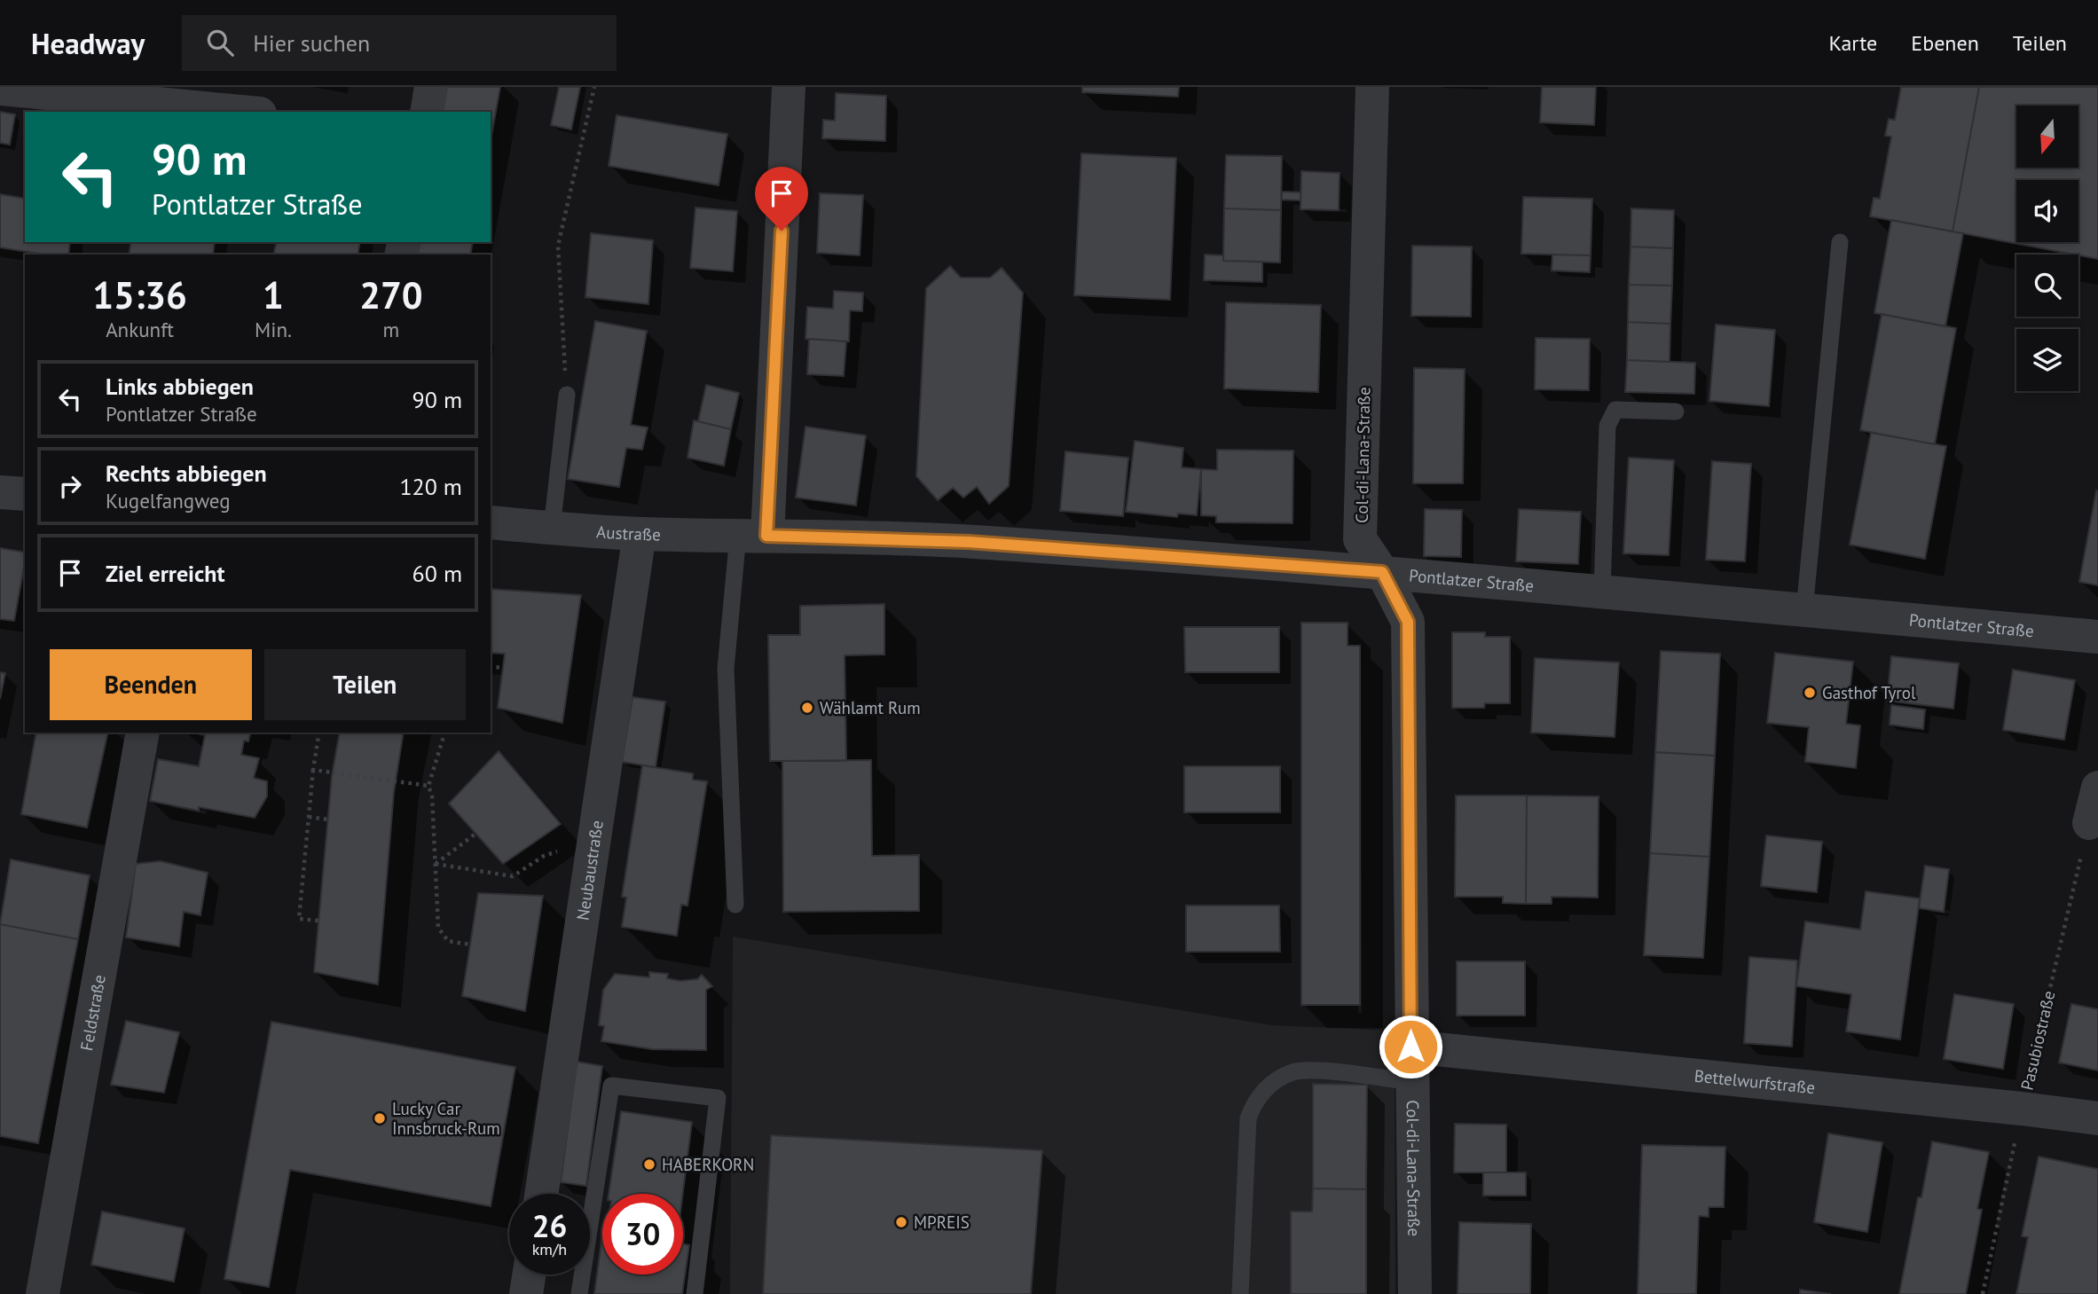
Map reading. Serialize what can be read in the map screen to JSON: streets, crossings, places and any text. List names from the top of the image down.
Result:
{
  "streets": {
    "street": [
      "Col-di-Lana-Straße",
      "Austraße",
      "Pontlatzer Straße",
      "Neubaustraße",
      "Feldstraße",
      "Bettelwurfstraße"
    ],
    "path": ["Pasubiostraße"]
  },
  "crossings": [
    ["Col-di-Lana-Straße", "Pontlatzer Straße"],
    ["Col-di-Lana-Straße", "Bettelwurfstraße"],
    ["Austraße", "Pontlatzer Straße"],
    ["Austraße", "Neubaustraße"],
    ["Pasubiostraße", "Bettelwurfstraße"]
  ],
  "places": [
    "Gasthof Tyrol",
    "Wählamt Rum",
    "Lucky Car Innsbruck-Rum",
    "HABERKORN",
    "MPREIS"
  ],
  "north": "bottom",
  "page": {
    "header": "Headway",
    "search": "Hier suchen",
    "nav": ["Karte", "Ebenen", "Teilen"],
    "turn": ["90 m", "Pontlatzer Straße"],
    "eta": [
      "15:36",
      "Ankunft",
      "1",
      "Min.",
      "270",
      "m"
    ],
    "list": [
      {
        "name": "Links abbiegen",
        "note": "Pontlatzer Straße",
        "value": "90 m"
      },
      {
        "name": "Rechts abbiegen",
        "note": "Kugelfangweg",
        "value": "120 m"
      },
      {
        "name": "Ziel erreicht",
        "value": "60 m"
      }
    ],
    "buttons": ["Beenden", "Teilen"],
    "speed": "26 km/h",
    "limit": "30"
  }
}
